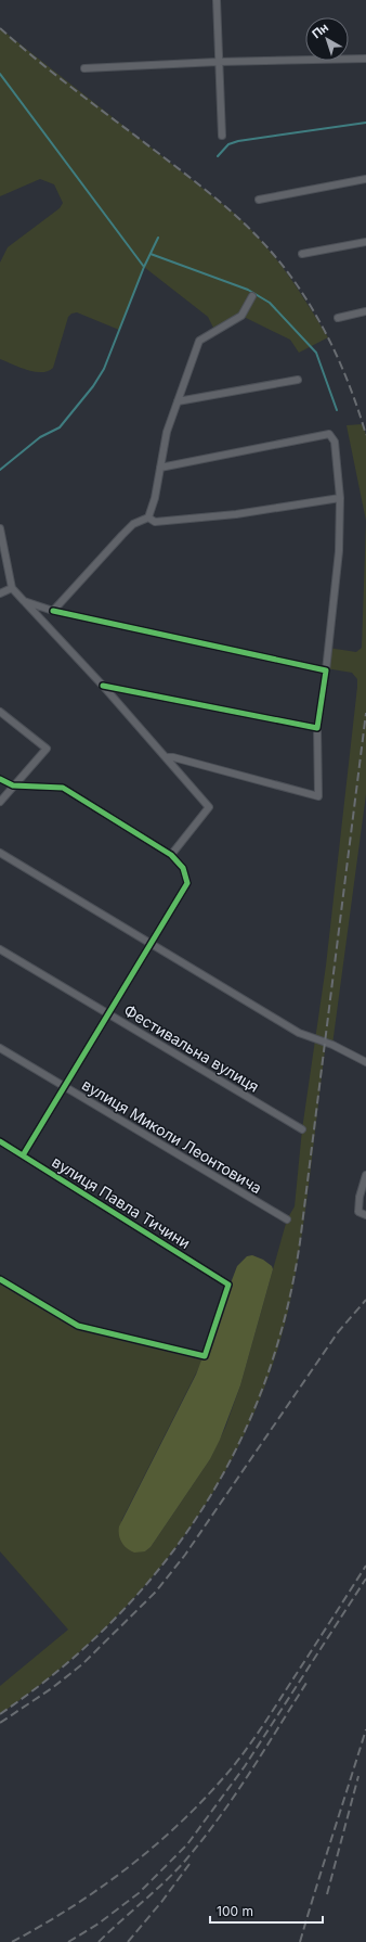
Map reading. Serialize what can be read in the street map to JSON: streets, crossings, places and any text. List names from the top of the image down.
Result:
{
  "streets": {
    "street": ["Фестивальна вулиця", "вулиця Миколи Леонтовича", "вулиця Павла Тичини"]
  },
  "scale_bar": "100 m",
  "north": "top left"
}
